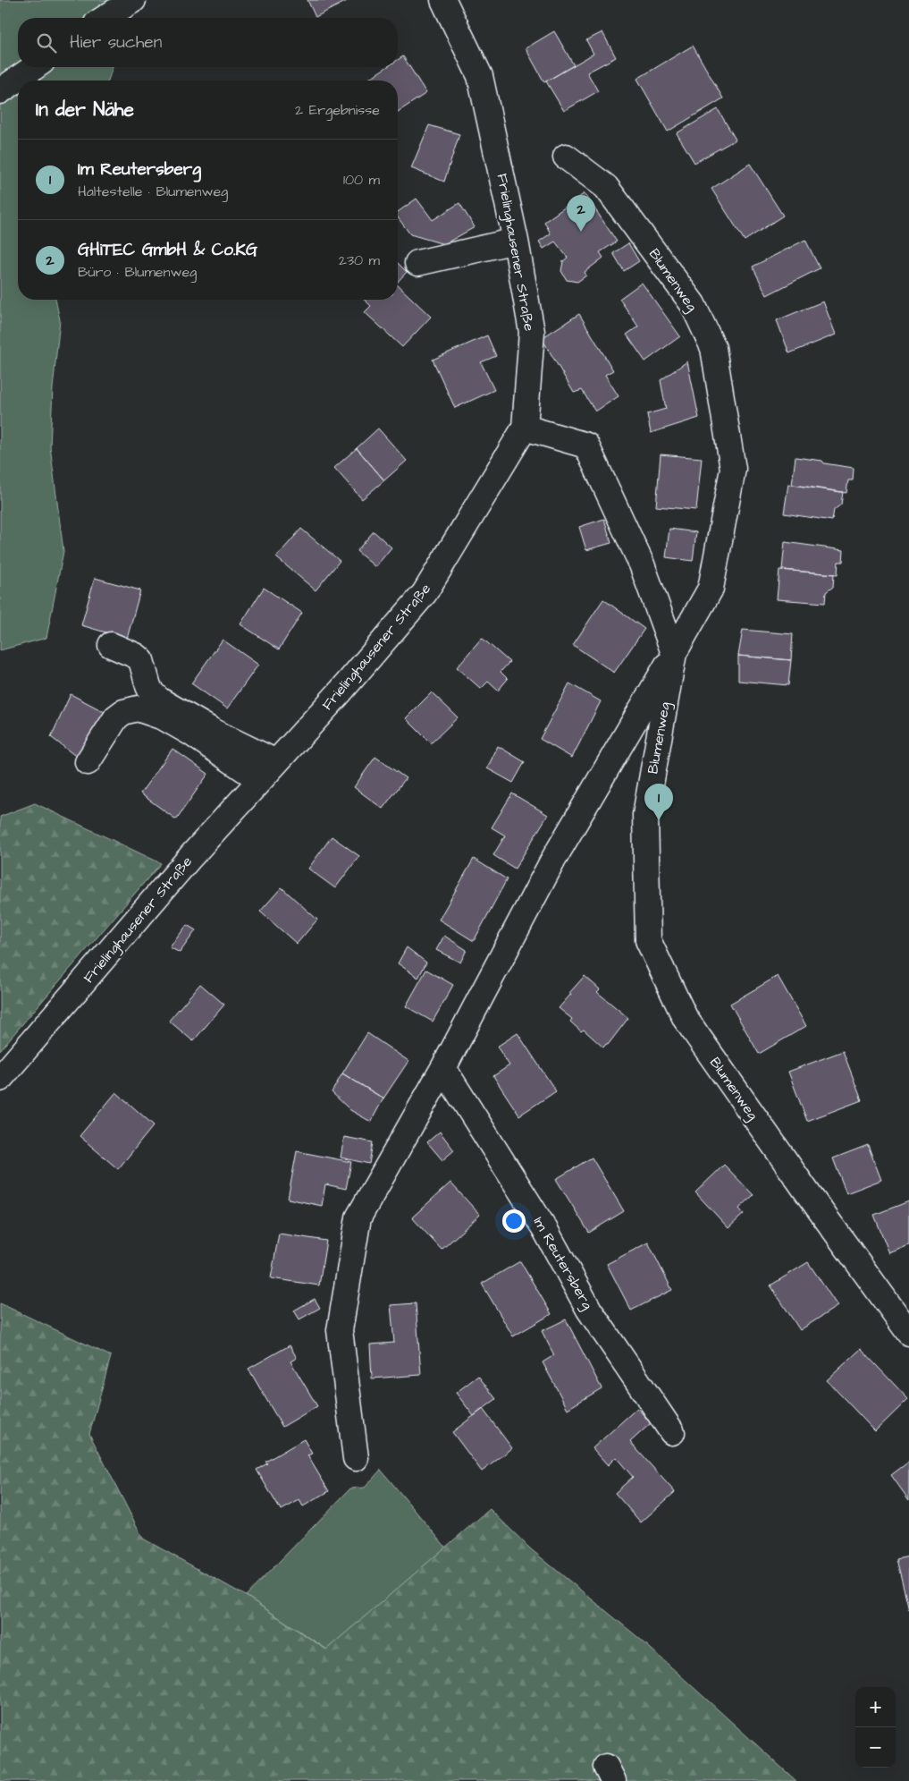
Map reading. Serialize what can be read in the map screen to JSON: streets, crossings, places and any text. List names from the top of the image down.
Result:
{
  "streets": {
    "street": ["Frielinghausener Straße", "Blumenweg", "Im Reutersberg"]
  },
  "page": {
    "search": "Hier suchen",
    "heading": ["In der Nähe", "2 Ergebnisse"],
    "list": [
      {
        "mark": "1",
        "name": "Im Reutersberg",
        "note": "Haltestelle · Blumenweg",
        "value": "100 m"
      },
      {
        "mark": "2",
        "name": "GHiTEC GmbH & Co.KG",
        "note": "Büro · Blumenweg",
        "value": "230 m"
      }
    ],
    "pins": ["2", "1"],
    "map_buttons": ["+", "−"]
  }
}
